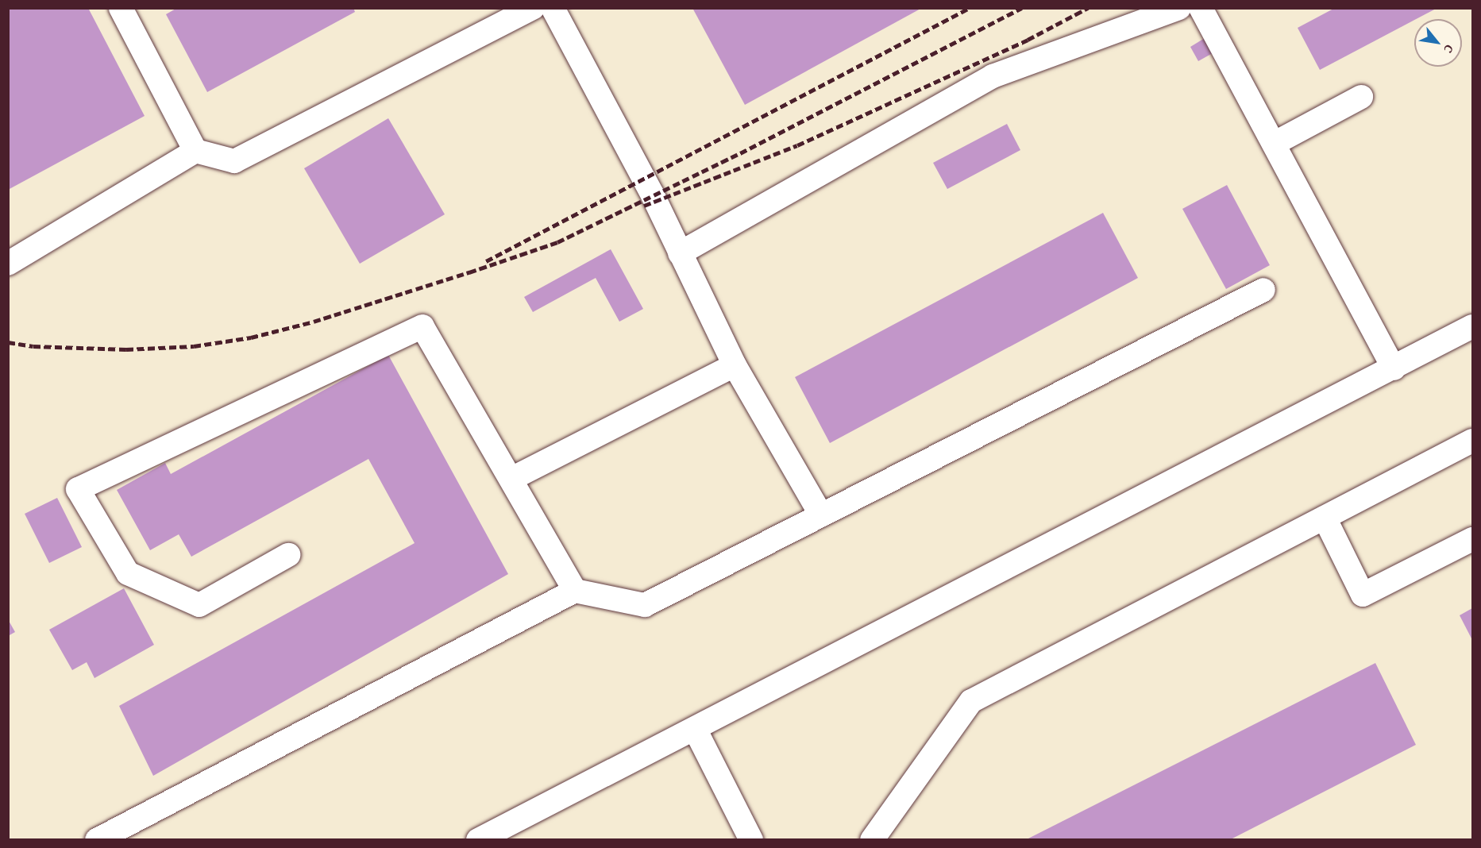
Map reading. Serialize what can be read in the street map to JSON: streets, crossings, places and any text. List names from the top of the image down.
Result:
{
  "north": "bottom right"
}
